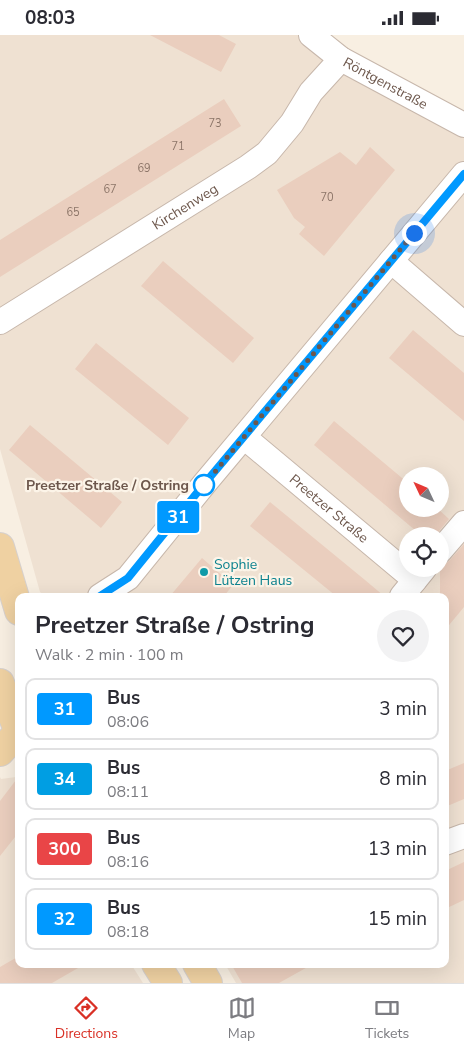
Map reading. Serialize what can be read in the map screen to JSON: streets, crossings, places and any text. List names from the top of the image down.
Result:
{
  "streets": {
    "street": ["Röntgenstraße", "Kirchenweg", "Preetzer Straße"]
  },
  "crossings": [
    ["Röntgenstraße", "Kirchenweg"]
  ],
  "places": ["Preetzer Straße / Ostring", "Sophie Lützen Haus"],
  "lines": ["bus line 31"],
  "house_numbers": [
    "73",
    "71",
    "69",
    "67",
    "70",
    "65"
  ],
  "north": "top left",
  "page": {
    "status": "08:03",
    "on_map": "31",
    "heading": ["Preetzer Straße / Ostring", "Walk · 2 min · 100 m"],
    "list": [
      {
        "mark": "31",
        "name": "Bus",
        "note": "08:06",
        "value": "3 min"
      },
      {
        "mark": "34",
        "name": "Bus",
        "note": "08:11",
        "value": "8 min"
      },
      {
        "mark": "300",
        "name": "Bus",
        "note": "08:16",
        "value": "13 min"
      },
      {
        "mark": "32",
        "name": "Bus",
        "note": "08:18",
        "value": "15 min"
      }
    ],
    "tabs": ["Directions", "Map", "Tickets"]
  }
}
